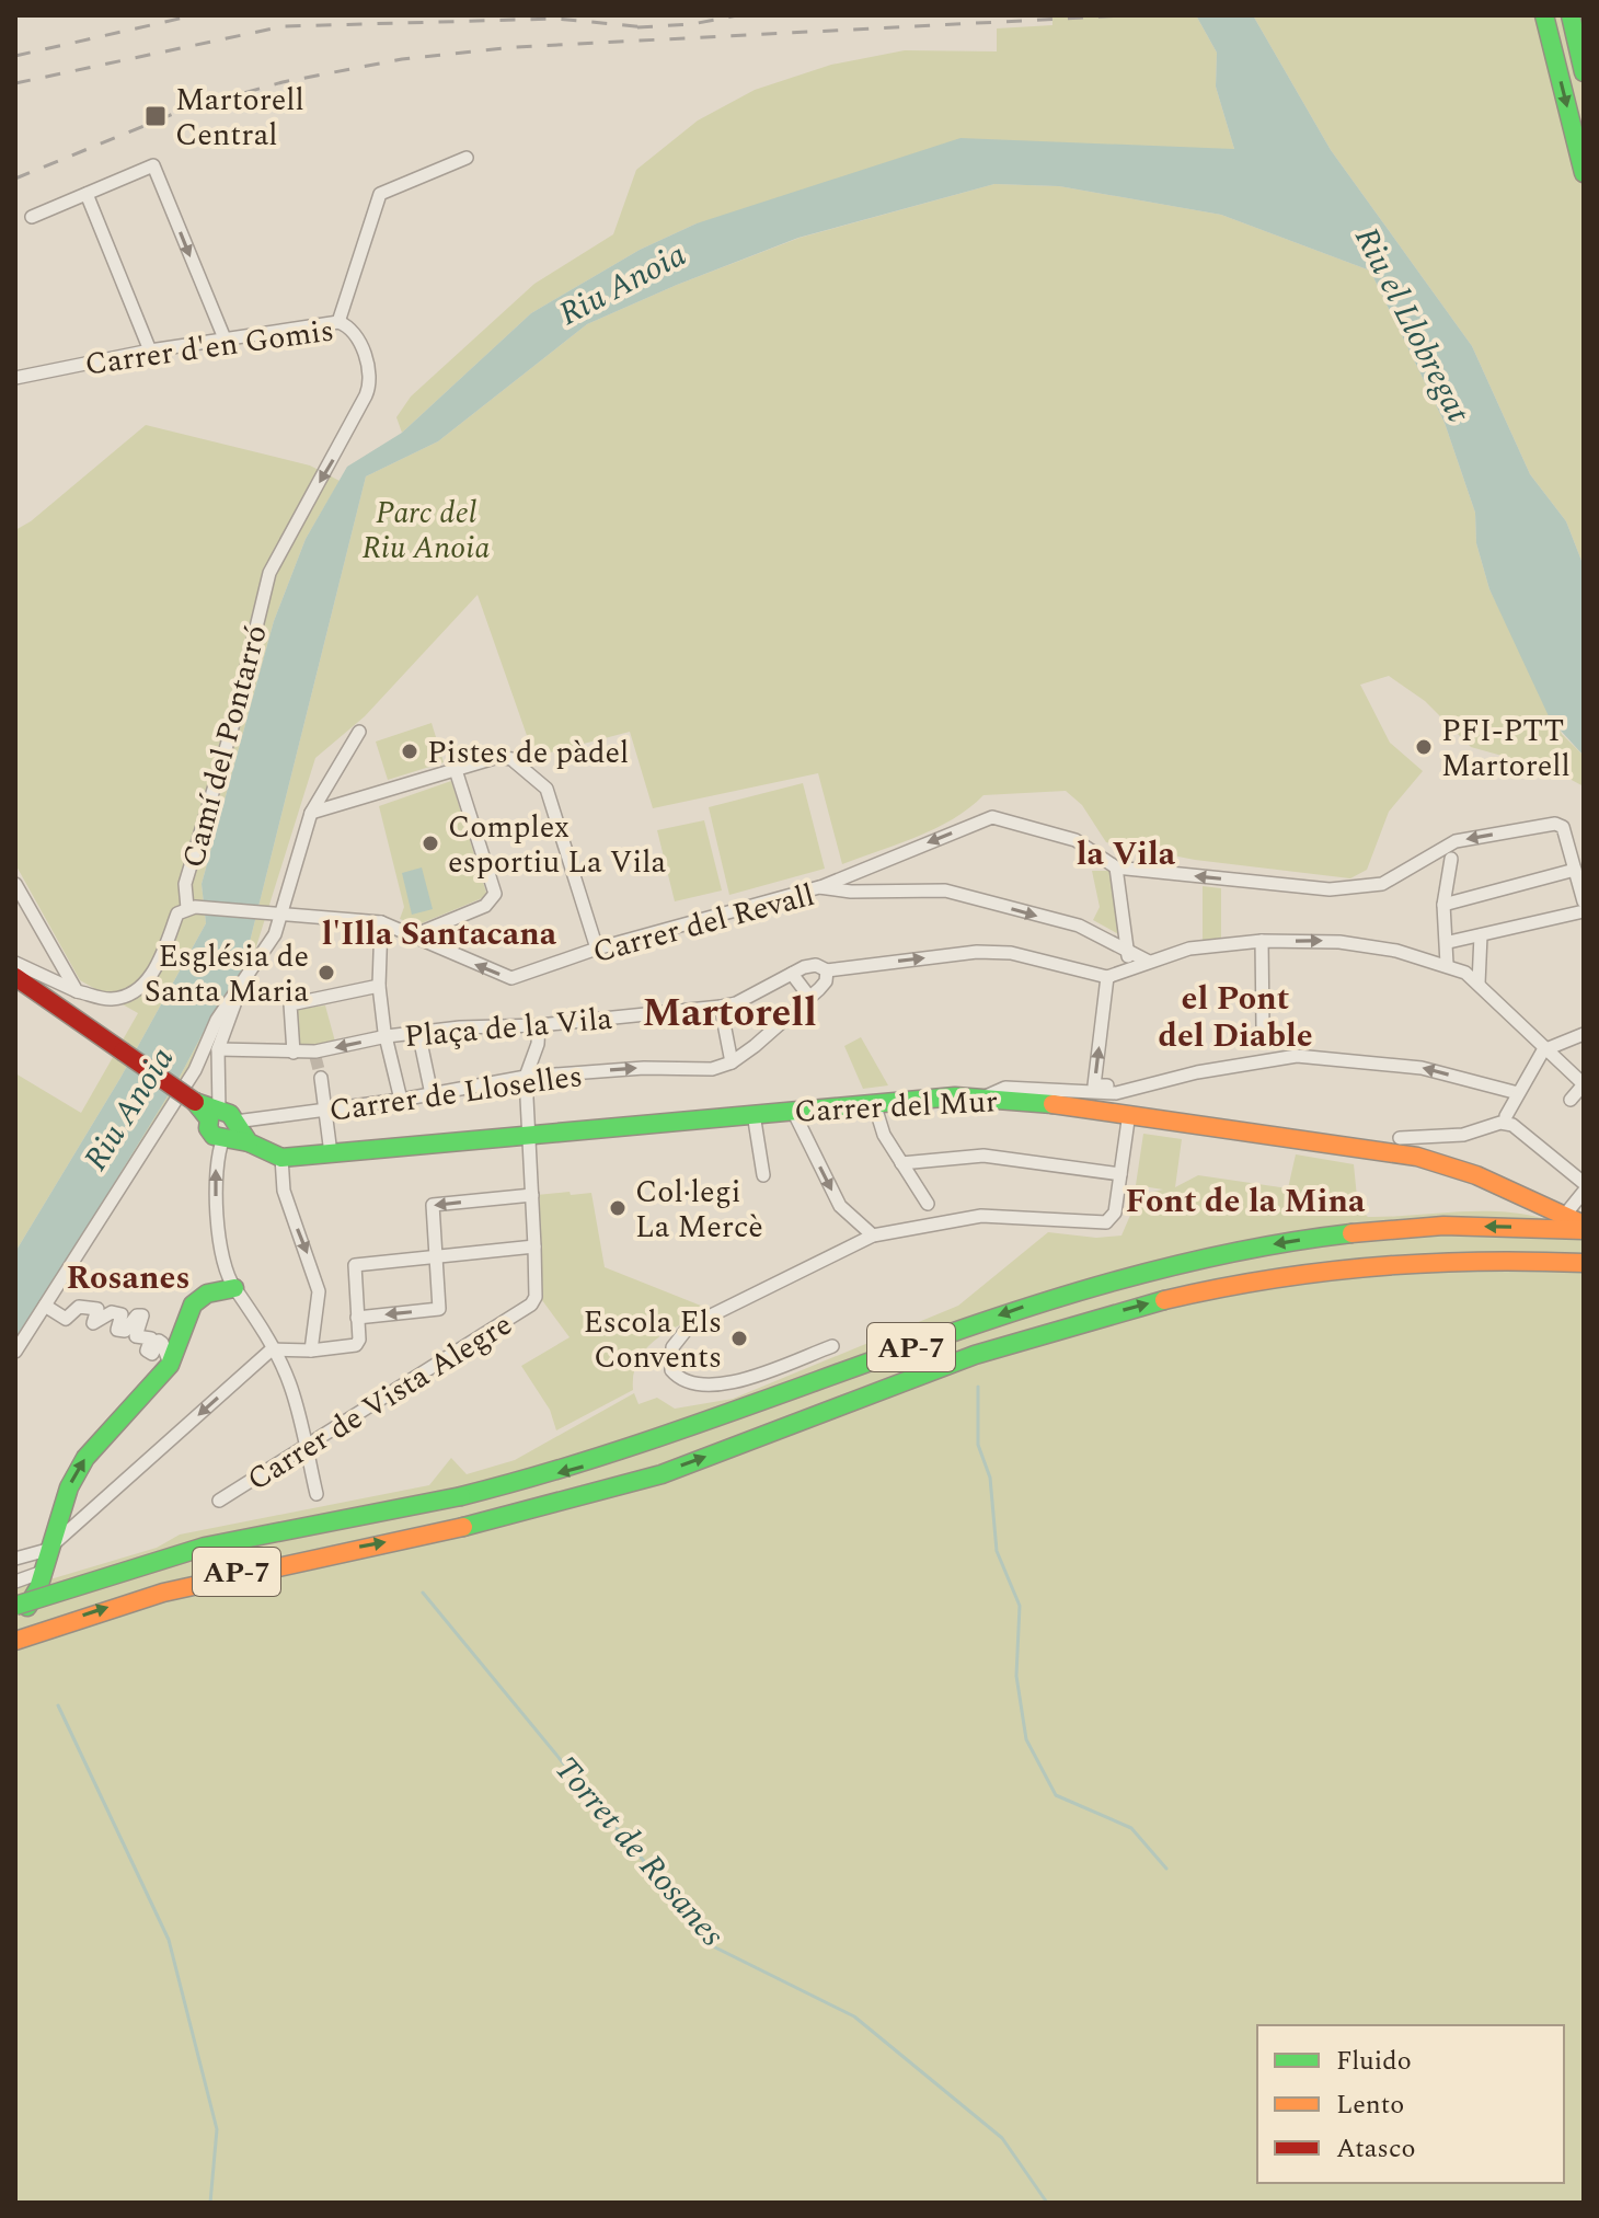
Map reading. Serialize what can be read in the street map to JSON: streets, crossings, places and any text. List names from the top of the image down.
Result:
{
  "streets": {
    "main road": ["Carrer del Mur", "AP-7"],
    "street": [
      "Carrer d'en Gomis",
      "Camí del Pontarró",
      "Carrer del Revall",
      "Plaça de la Vila",
      "Carrer de Lloselles",
      "Carrer de Vista Alegre"
    ]
  },
  "crossings": [
    ["Carrer d'en Gomis", "Camí del Pontarró"],
    ["Camí del Pontarró", "Carrer del Revall"],
    ["Carrer del Mur", "AP-7"]
  ],
  "one_way": ["Camí del Pontarró", "Carrer de Lloselles"],
  "districts": [
    "la Vila",
    "l'Illa Santacana",
    "el Pont del Diable",
    "Martorell",
    "Font de la Mina",
    "Rosanes"
  ],
  "water": ["Riu Anoia", "Riu el Llobregat", "Torret de Rosanes"],
  "parks": ["Parc del Riu Anoia"],
  "places": {
    "transit": ["Martorell Central"],
    "other": [
      "PFI-PTT Martorell",
      "Pistes de pàdel",
      "Complex esportiu La Vila",
      "Església de Santa Maria",
      "Col·legi La Mercè",
      "Escola Els Convents"
    ]
  },
  "legend": ["Fluido", "Lento", "Atasco"]
}
